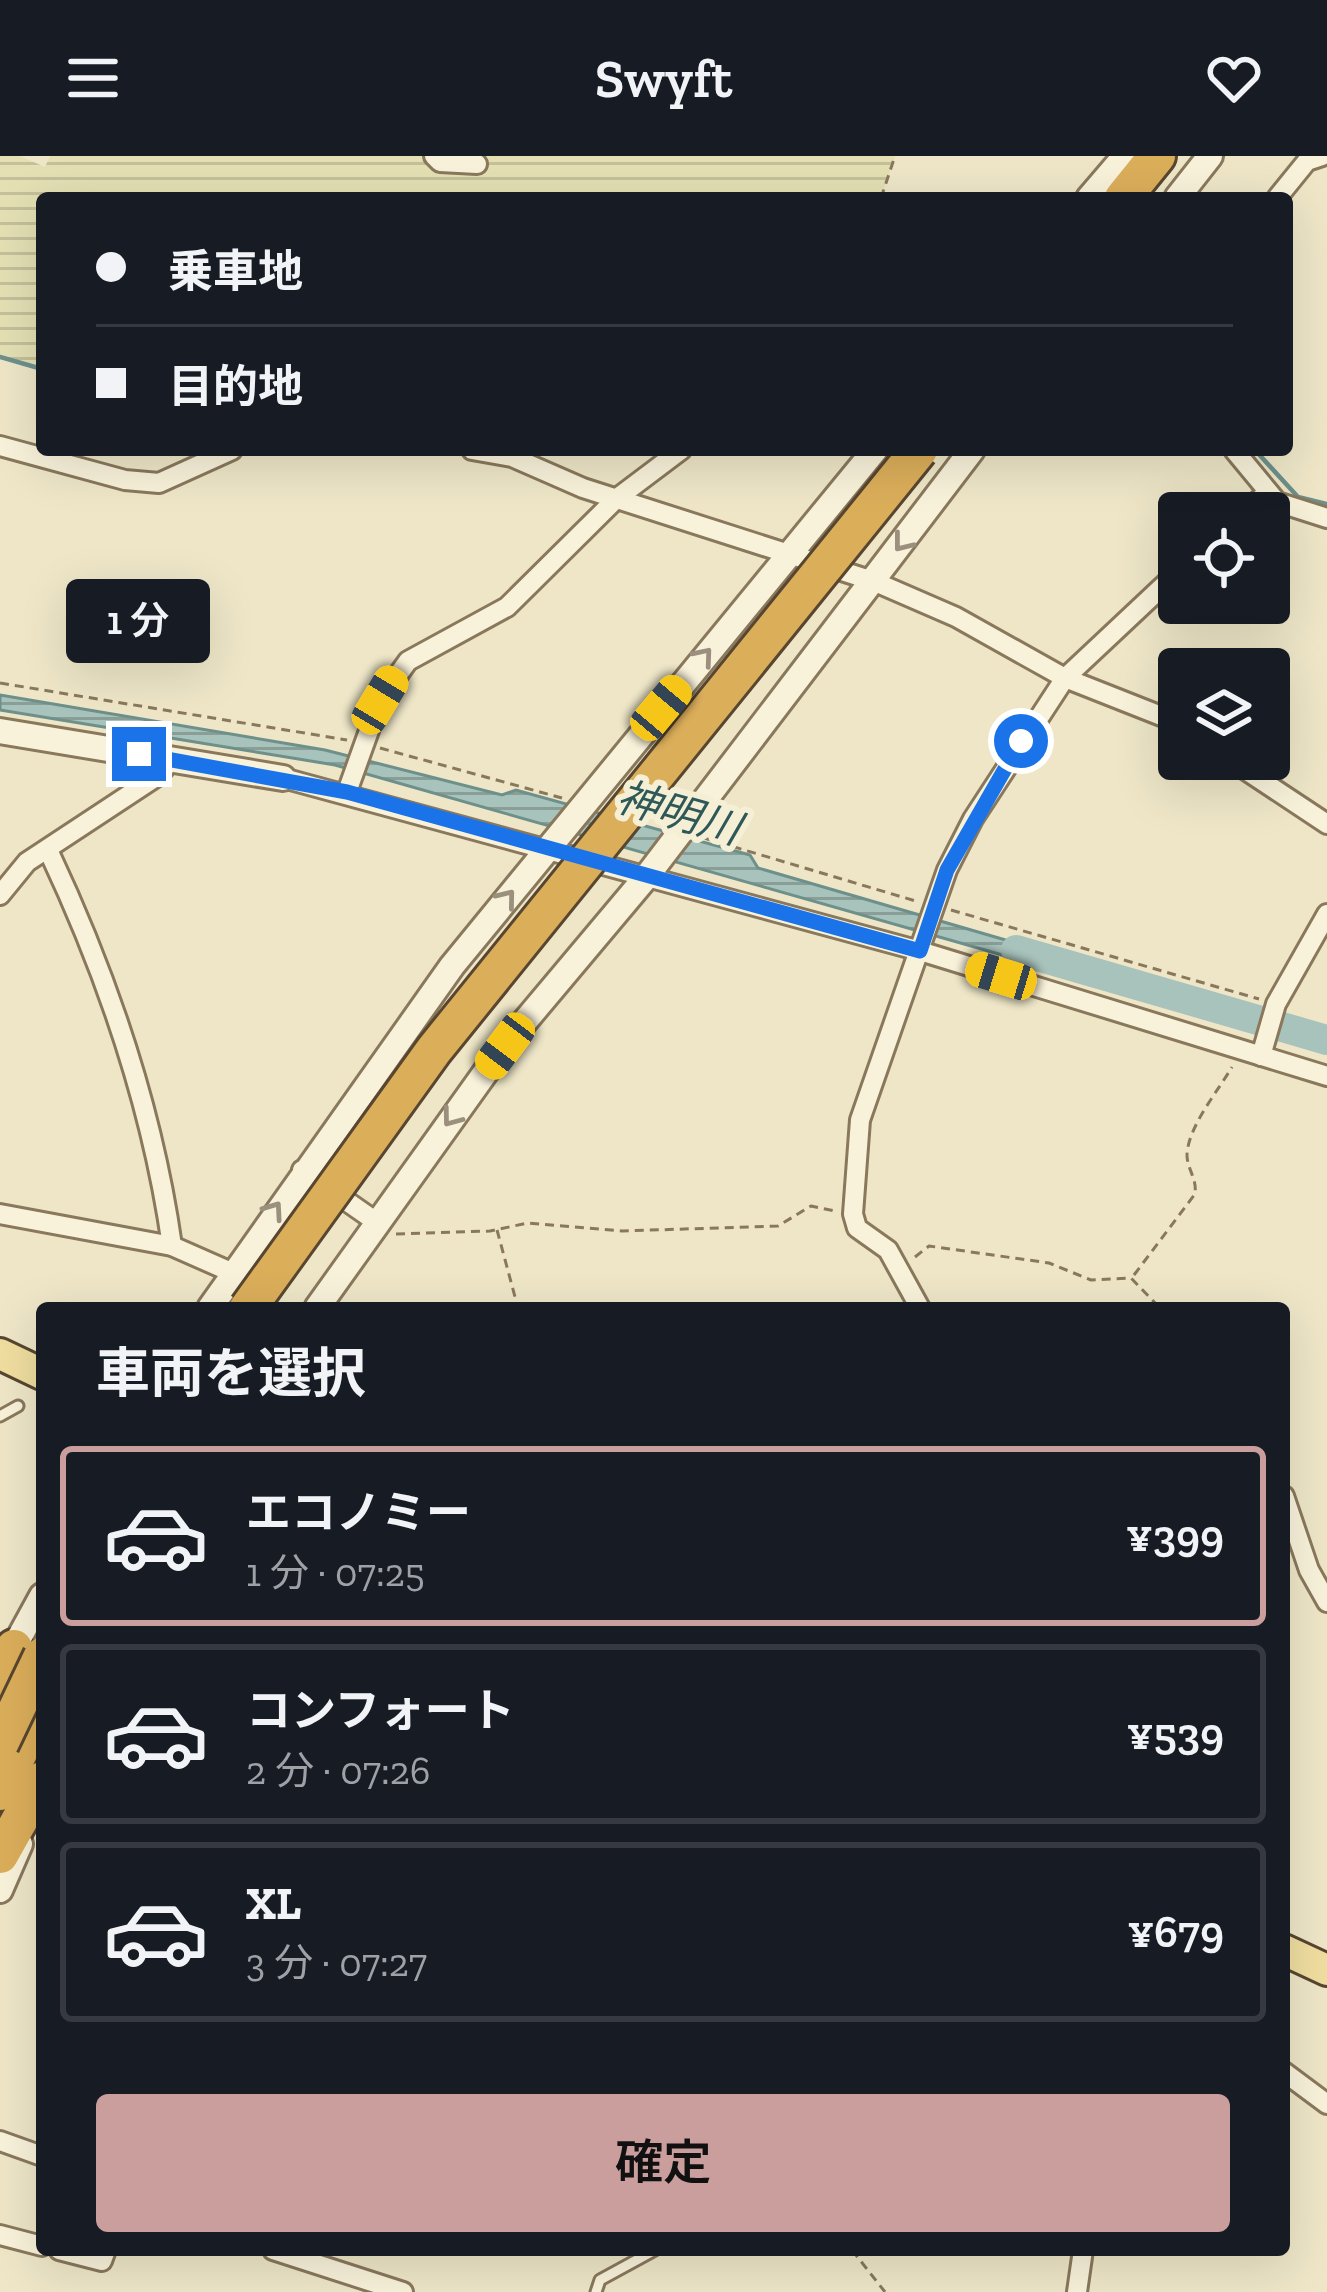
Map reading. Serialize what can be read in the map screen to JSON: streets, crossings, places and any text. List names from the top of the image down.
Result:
{
  "water": ["神明川"],
  "page": {
    "header": "Swyft",
    "banner": ["乗車地", "目的地"],
    "bubble": "1 分",
    "heading": "車両を選択",
    "list": [
      {
        "name": "エコノミー",
        "note": "1 分 · 07:25",
        "value": "¥399"
      },
      {
        "name": "コンフォート",
        "note": "2 分 · 07:26",
        "value": "¥539"
      },
      {
        "name": "XL",
        "note": "3 分 · 07:27",
        "value": "¥679"
      }
    ],
    "buttons": "確定"
  }
}
